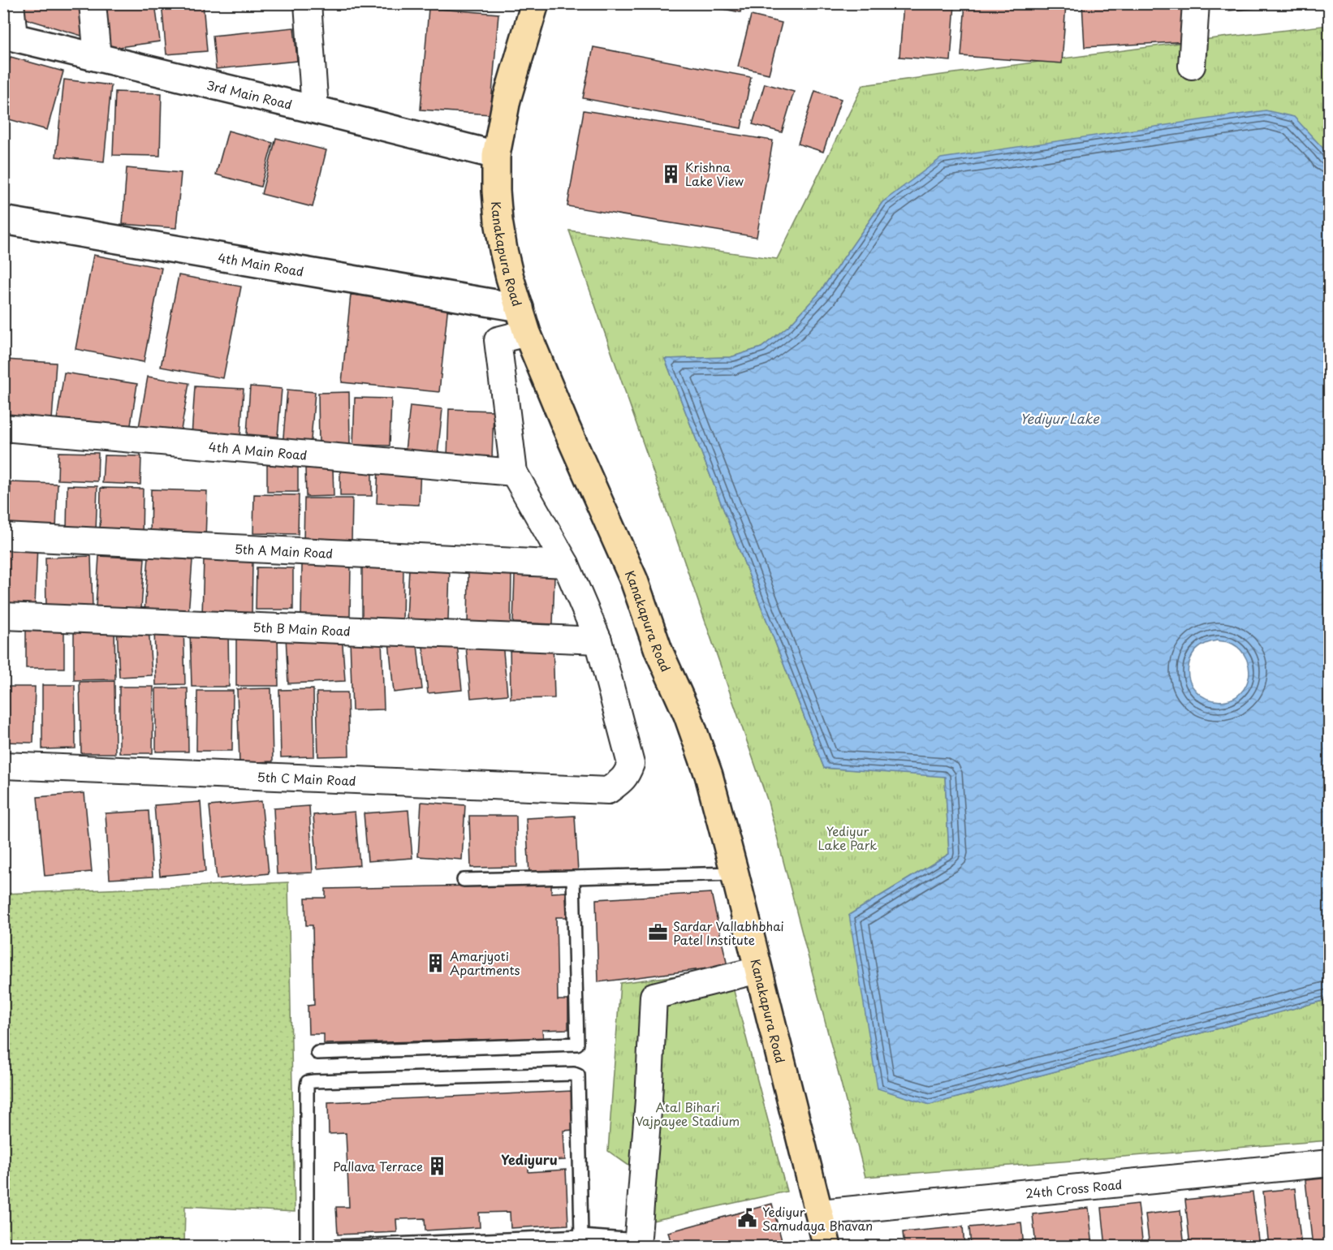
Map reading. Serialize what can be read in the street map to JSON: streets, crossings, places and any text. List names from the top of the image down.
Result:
{
  "streets": {
    "main road": ["Kanakapura Road"],
    "street": [
      "3rd Main Road",
      "4th Main Road",
      "4th A Main Road",
      "5th A Main Road",
      "5th B Main Road",
      "5th C Main Road",
      "24th Cross Road"
    ]
  },
  "crossings": [
    ["3rd Main Road", "Kanakapura Road"],
    ["Kanakapura Road", "4th Main Road"],
    ["Kanakapura Road", "24th Cross Road"],
    ["5th B Main Road", "5th C Main Road"]
  ],
  "districts": ["Yediyuru"],
  "water": ["Yediyur Lake"],
  "parks": ["Yediyur Lake Park", "Atal Bihari Vajpayee Stadium"],
  "places": {
    "building": ["Krishna Lake View", "Amarjyoti Apartments", "Pallava Terrace"],
    "office": ["Sardar Vallabhbhai Patel Institute"],
    "public building": ["Yediyur Samudaya Bhavan"]
  }
}
